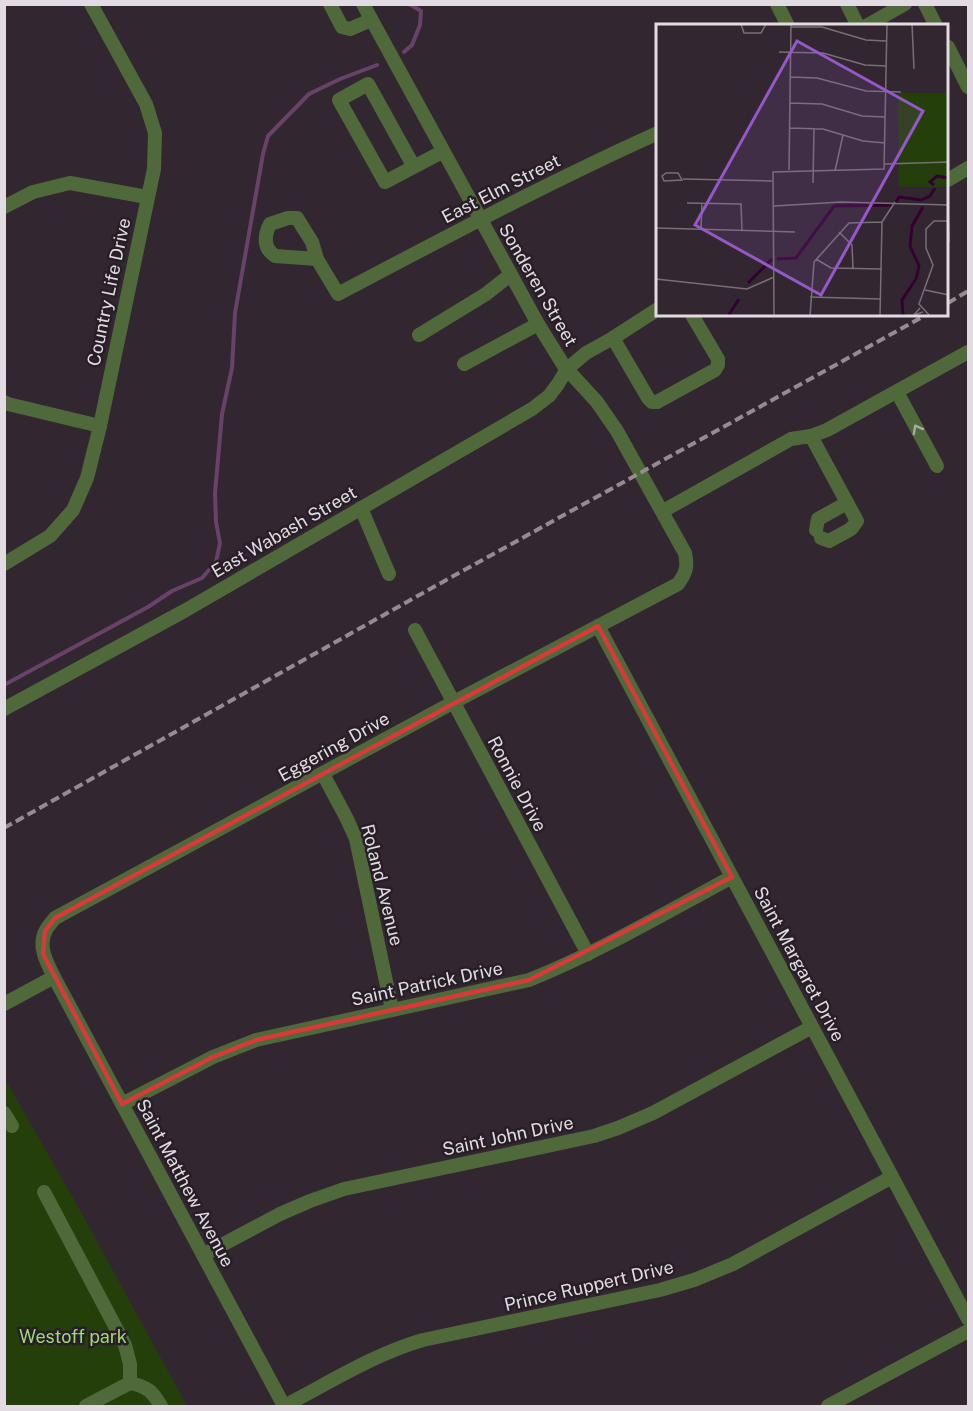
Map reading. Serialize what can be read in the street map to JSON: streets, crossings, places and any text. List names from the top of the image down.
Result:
{
  "streets": {
    "street": [
      "East Elm Street",
      "Sonderen Street",
      "Country Life Drive",
      "East Wabash Street",
      "Eggering Drive",
      "Ronnie Drive",
      "Roland Avenue",
      "Saint Margaret Drive",
      "Saint Patrick Drive",
      "Saint John Drive",
      "Saint Matthew Avenue",
      "Prince Ruppert Drive"
    ]
  },
  "crossings": [
    ["East Elm Street", "Sonderen Street"],
    ["Sonderen Street", "East Wabash Street"],
    ["Sonderen Street", "Eggering Drive"],
    ["Eggering Drive", "Ronnie Drive"],
    ["Eggering Drive", "Roland Avenue"],
    ["Eggering Drive", "Saint Margaret Drive"],
    ["Eggering Drive", "Saint Matthew Avenue"],
    ["Ronnie Drive", "Saint Patrick Drive"],
    ["Roland Avenue", "Saint Patrick Drive"],
    ["Saint Margaret Drive", "Saint Patrick Drive"],
    ["Saint Margaret Drive", "Saint John Drive"],
    ["Saint Margaret Drive", "Prince Ruppert Drive"],
    ["Saint Patrick Drive", "Saint Matthew Avenue"],
    ["Saint John Drive", "Saint Matthew Avenue"],
    ["Saint Matthew Avenue", "Prince Ruppert Drive"]
  ],
  "parks": ["Westoff park"]
}
